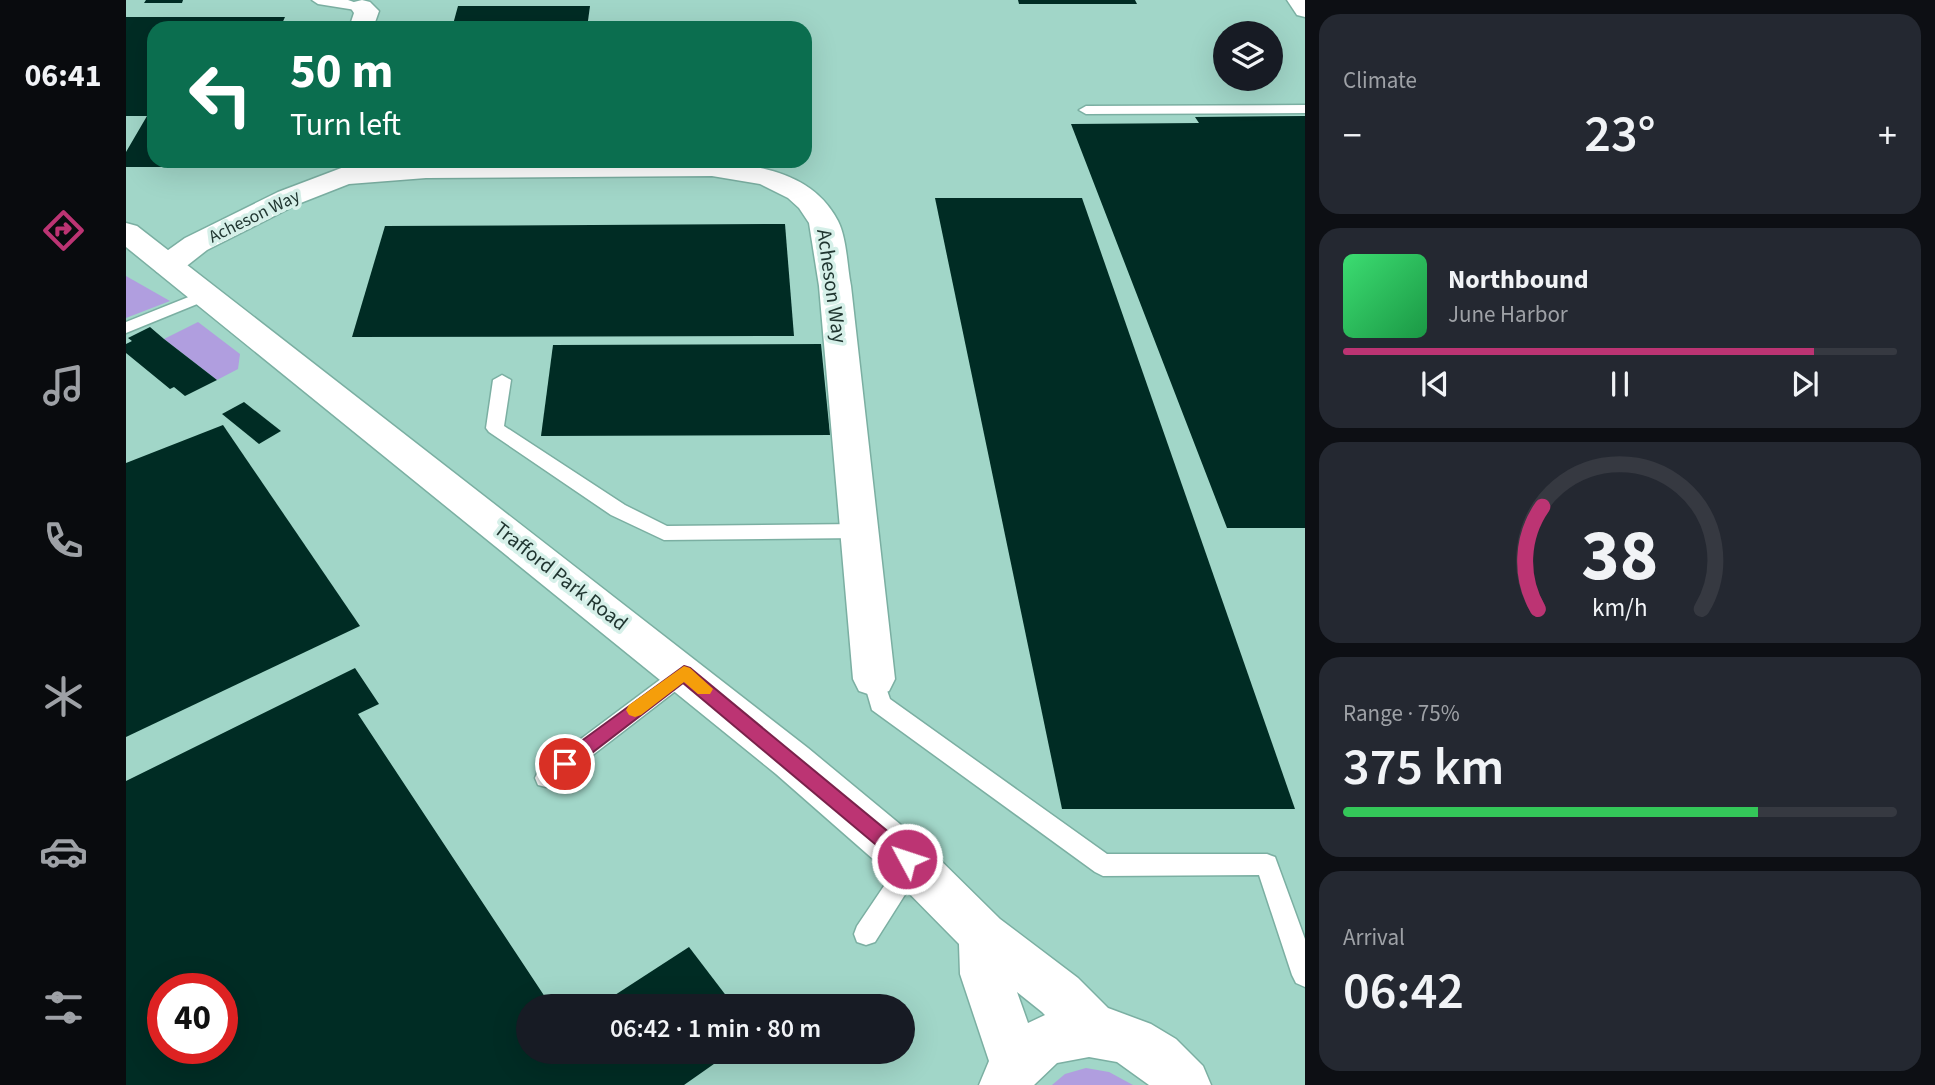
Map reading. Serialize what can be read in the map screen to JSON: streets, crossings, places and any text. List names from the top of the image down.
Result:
{
  "streets": {
    "street": ["Acheson Way", "Trafford Park Road"]
  },
  "crossings": [
    ["Acheson Way", "Trafford Park Road"]
  ],
  "page": {
    "tabs": "06:41",
    "tile": [
      "Climate",
      ["Range · 75%", "375 km"],
      ["Arrival", "06:42"]
    ],
    "turn": ["50 m", "Turn left"],
    "heat": ["−", "23°", "+"],
    "song": ["Northbound", "June Harbor"],
    "limit": "40",
    "trip": "06:42 · 1 min · 80 m",
    "gauge": ["38", "km/h"]
  }
}
